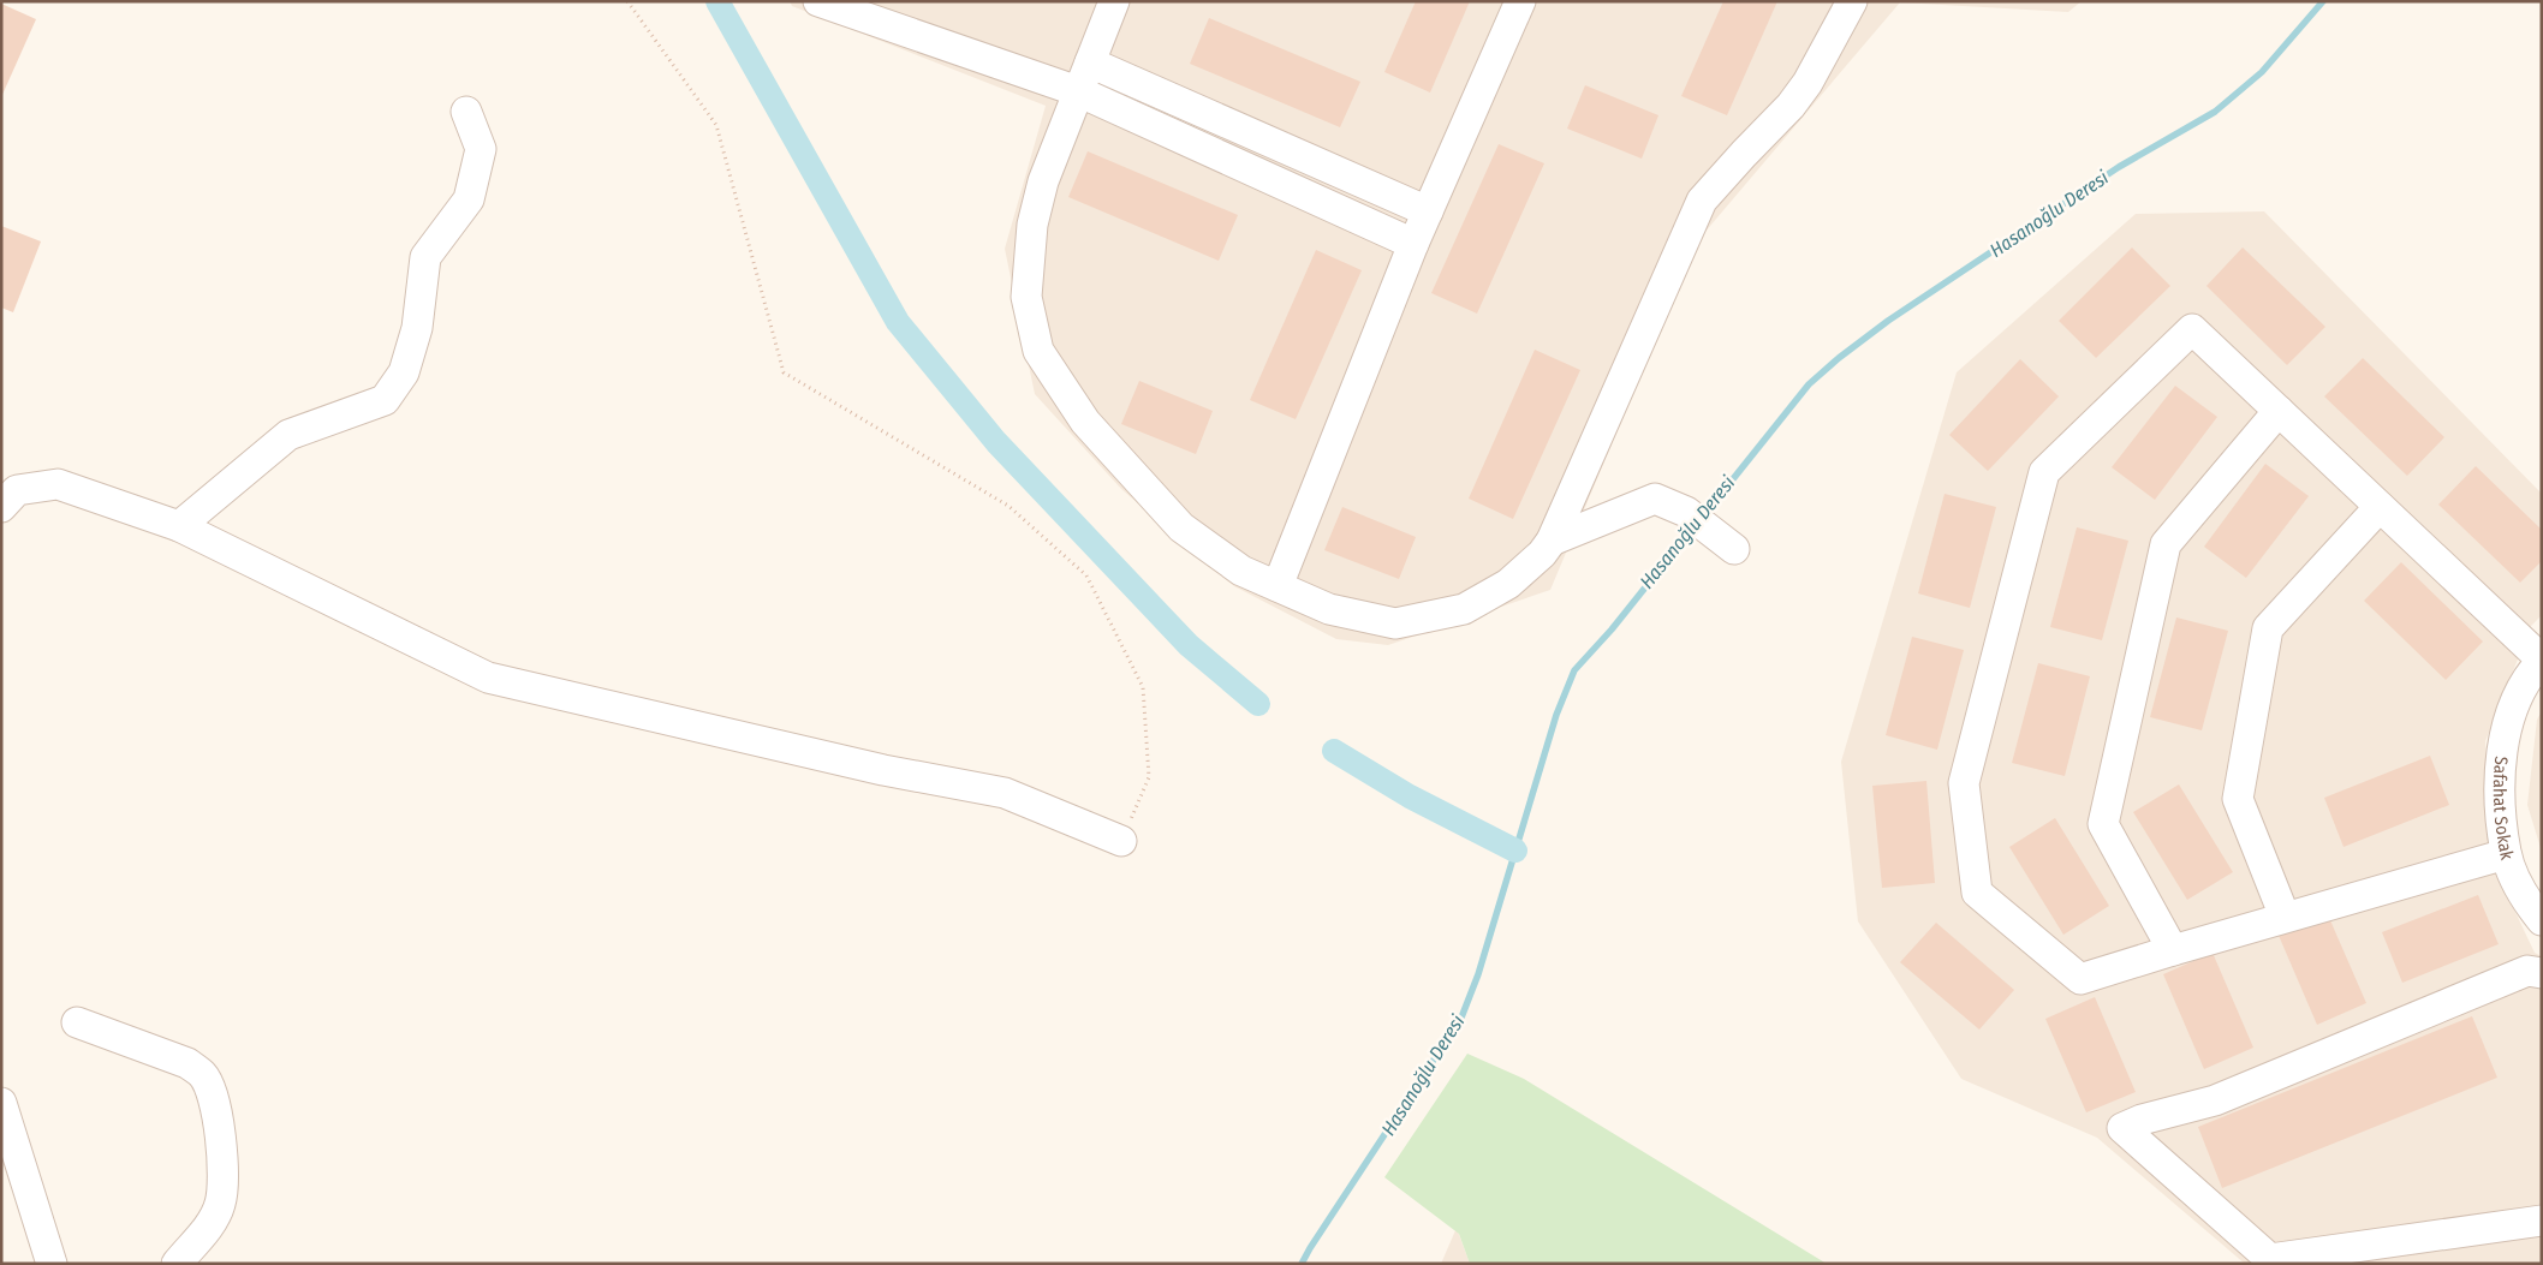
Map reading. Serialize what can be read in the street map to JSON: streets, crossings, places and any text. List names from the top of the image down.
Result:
{
  "streets": {
    "street": ["Safahat Sokak"]
  },
  "water": ["Hasanoğlu Deresi"]
}
